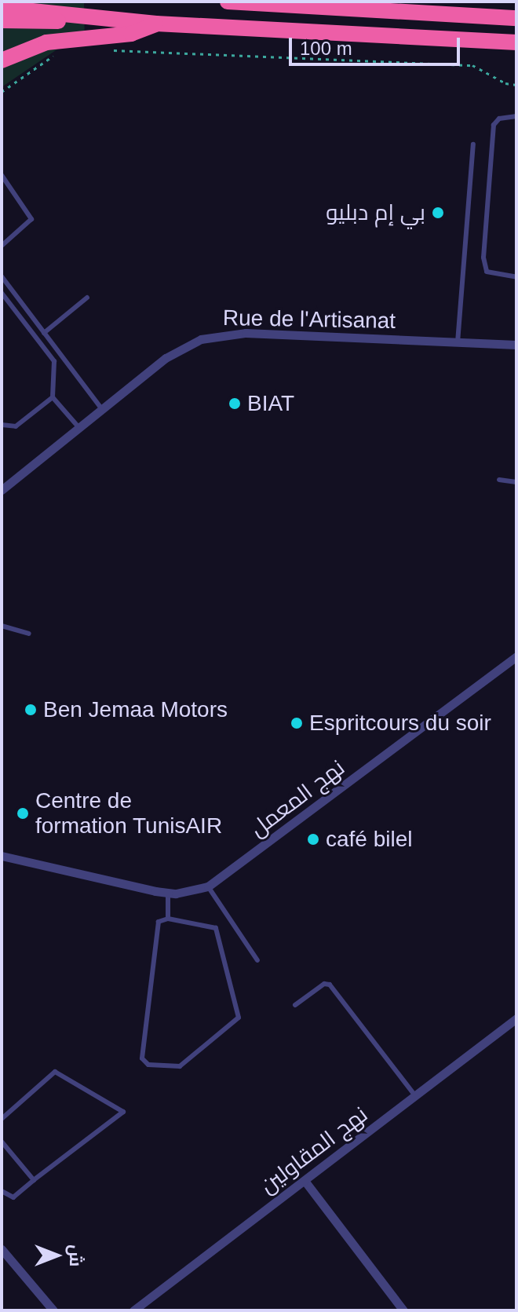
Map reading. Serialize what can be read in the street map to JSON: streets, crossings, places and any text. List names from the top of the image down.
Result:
{
  "streets": {
    "street": ["Rue de l'Artisanat", "نهج المعمل", "نهج المقاولين"]
  },
  "places": [
    "بي إم دبليو",
    "BIAT",
    "Ben Jemaa Motors",
    "Espritcours du soir",
    "Centre de formation TunisAIR",
    "café bilel"
  ],
  "scale_bar": "100 m",
  "north": "right"
}
